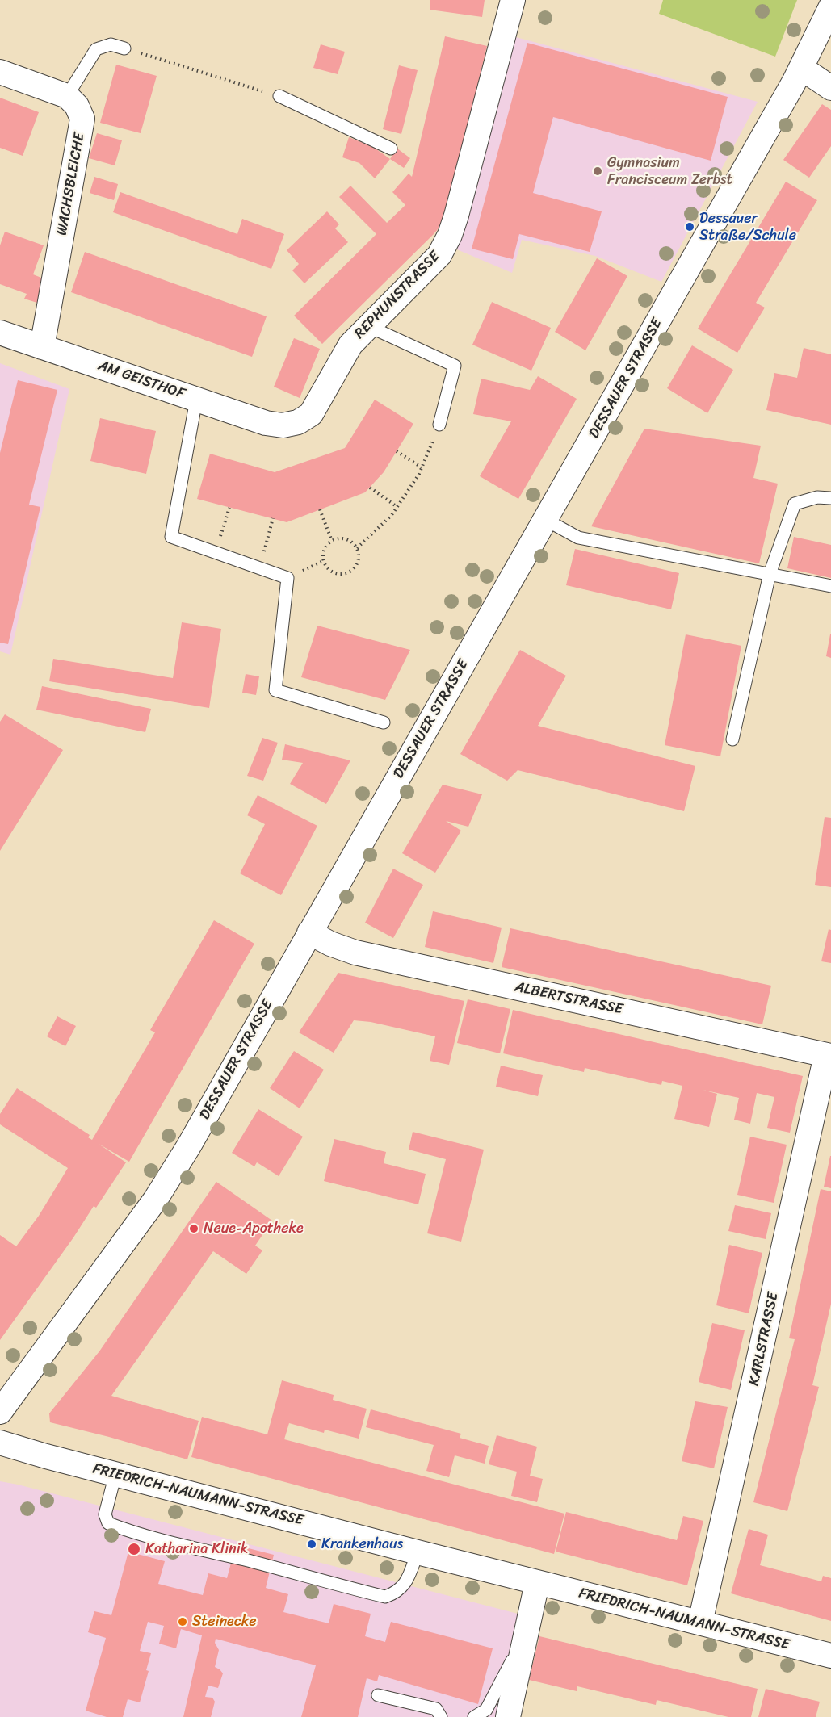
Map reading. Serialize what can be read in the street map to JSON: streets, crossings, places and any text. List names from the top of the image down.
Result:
{
  "streets": {
    "street": [
      "WACHSBLEICHE",
      "REPHUNSTRASSE",
      "DESSAUER STRASSE",
      "AM GEISTHOF",
      "ALBERTSTRASSE",
      "KARLSTRASSE",
      "FRIEDRICH-NAUMANN-STRASSE"
    ]
  },
  "crossings": [
    ["WACHSBLEICHE", "AM GEISTHOF"],
    ["REPHUNSTRASSE", "AM GEISTHOF"],
    ["DESSAUER STRASSE", "ALBERTSTRASSE"],
    ["ALBERTSTRASSE", "KARLSTRASSE"],
    ["KARLSTRASSE", "FRIEDRICH-NAUMANN-STRASSE"]
  ],
  "places": [
    "Gymnasium Francisceum Zerbst",
    "Dessauer Straße/Schule",
    "Neue-Apotheke",
    "Krankenhaus",
    "Katharina Klinik",
    "Steinecke"
  ]
}
